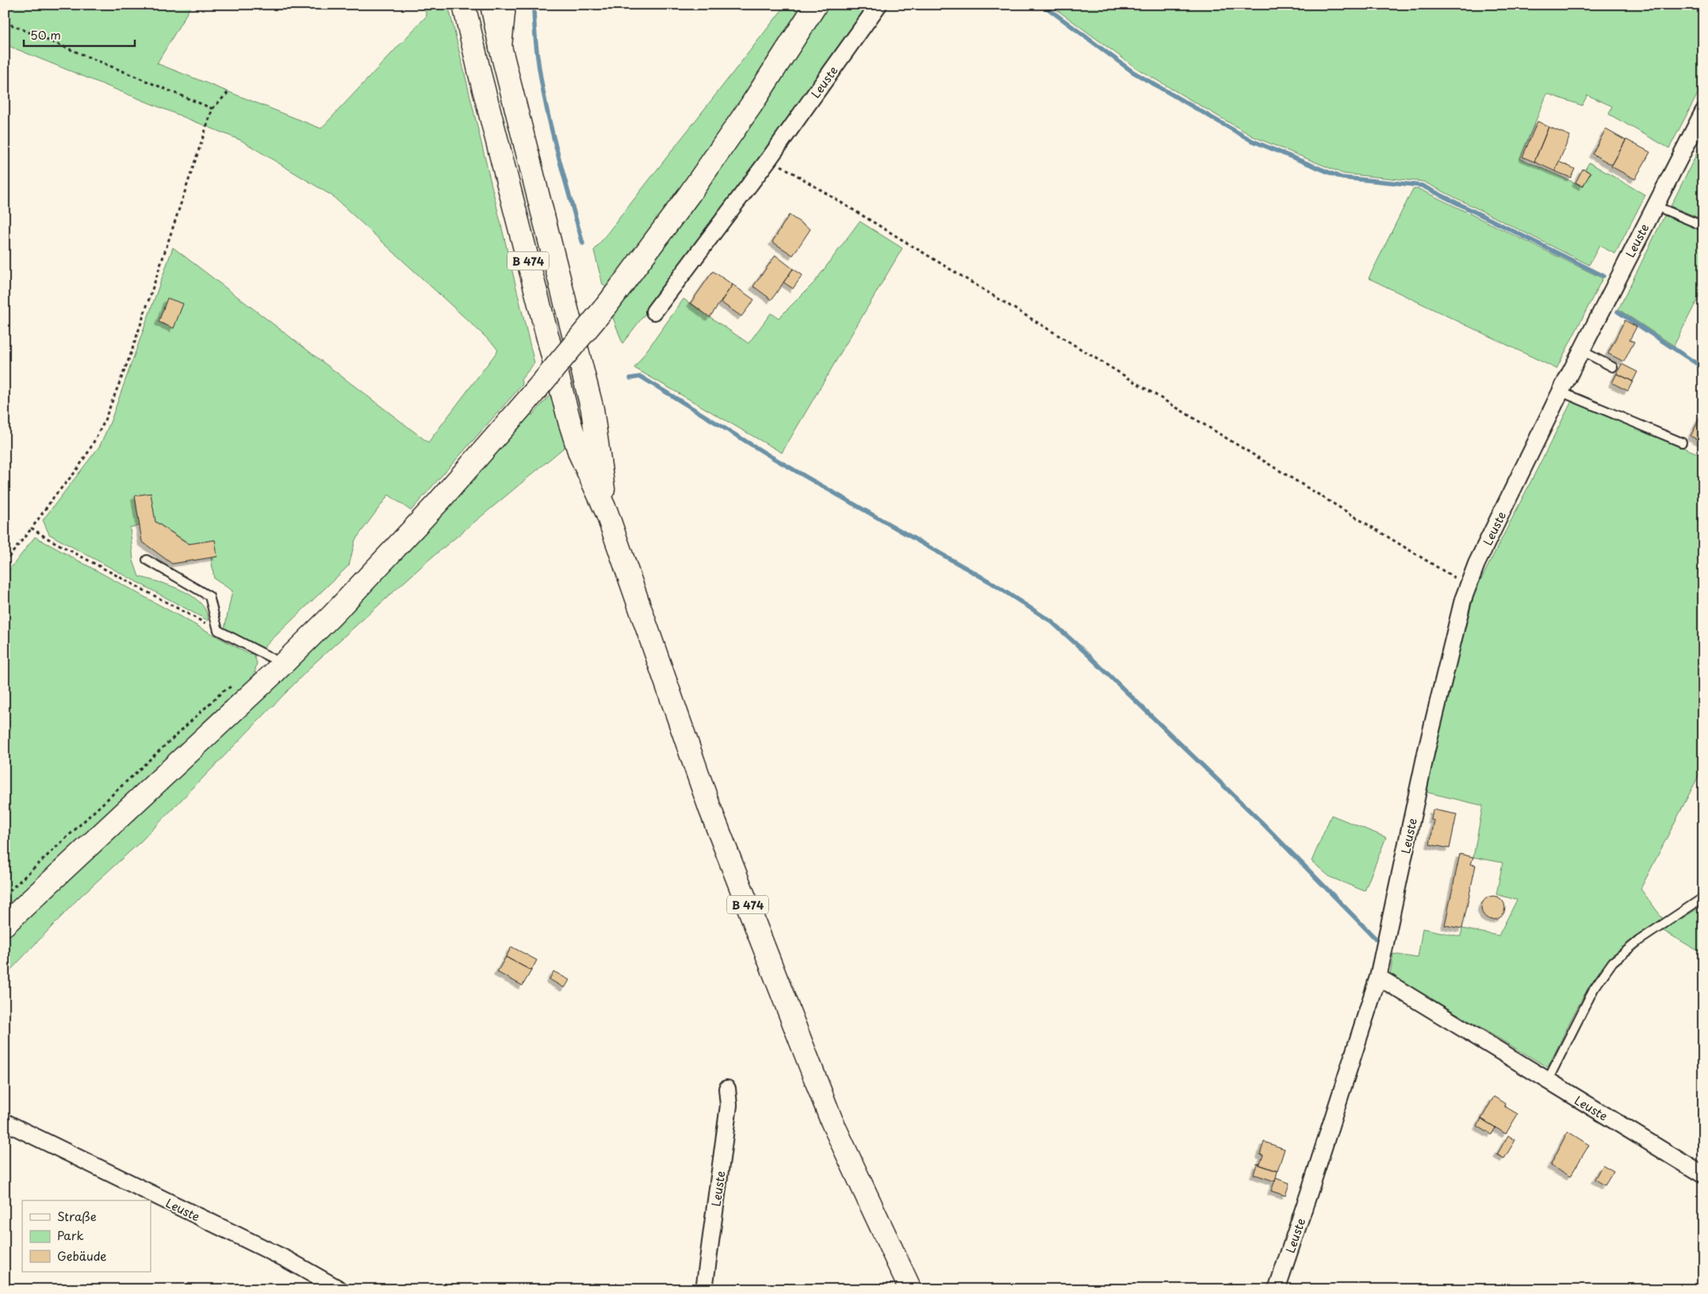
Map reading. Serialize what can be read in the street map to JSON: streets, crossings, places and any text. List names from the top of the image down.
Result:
{
  "streets": {
    "main road": ["B 474"],
    "street": ["Leuste"]
  },
  "legend": ["Straße", "Park", "Gebäude"],
  "scale_bar": "50 m"
}
